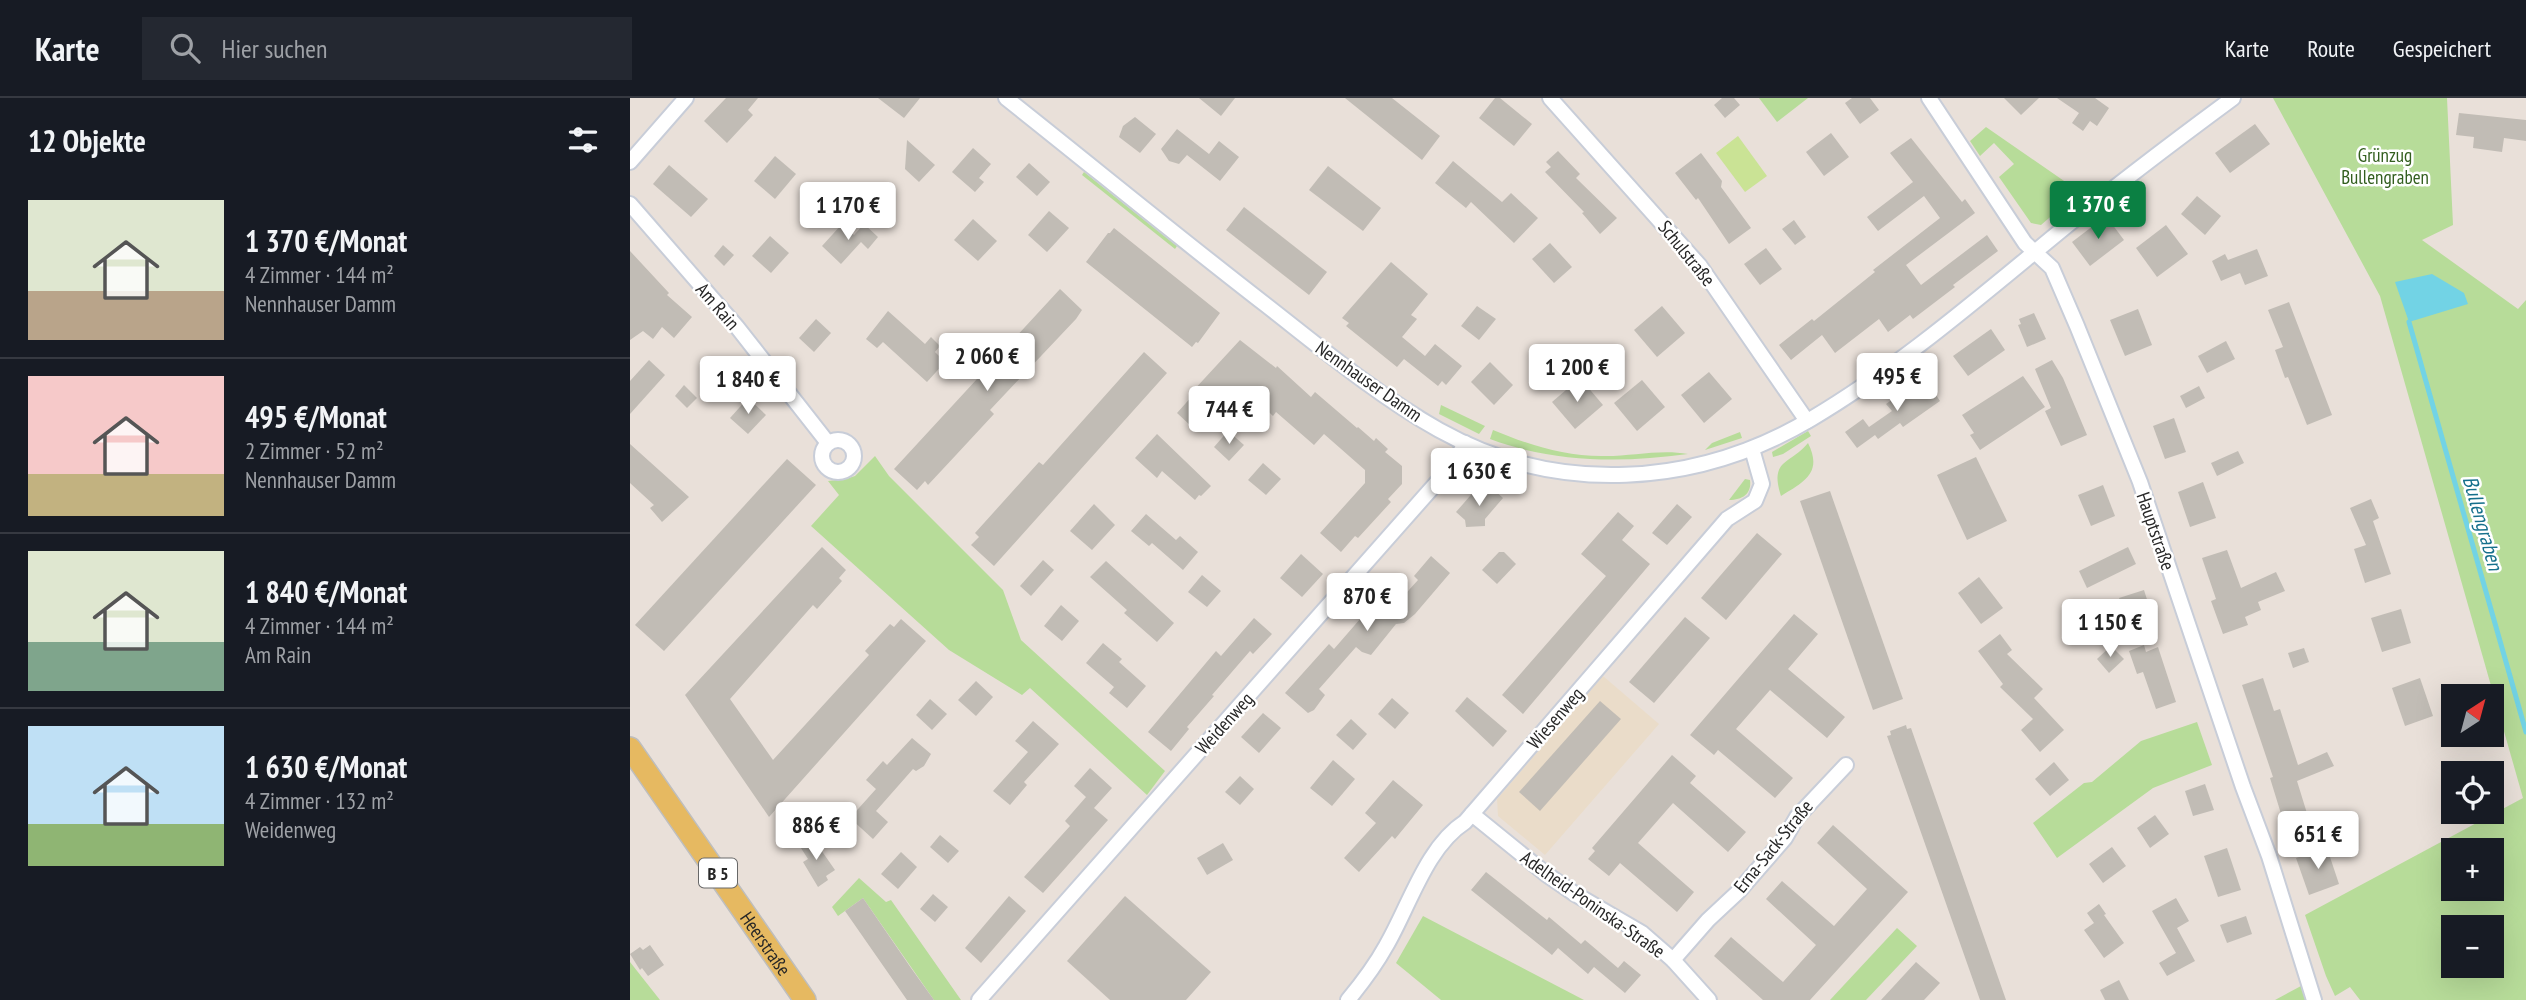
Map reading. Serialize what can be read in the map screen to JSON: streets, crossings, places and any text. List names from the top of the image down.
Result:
{
  "streets": {
    "main road": ["B 5", "Heerstraße"],
    "street": [
      "Schulstraße",
      "Am Rain",
      "Nennhauser Damm",
      "Hauptstraße",
      "Wiesenweg",
      "Weidenweg",
      "Erna-Sack-Straße",
      "Adelheid-Poninska-Straße"
    ]
  },
  "crossings": [
    ["Schulstraße", "Nennhauser Damm"],
    ["Nennhauser Damm", "Hauptstraße"],
    ["Nennhauser Damm", "Wiesenweg"],
    ["Nennhauser Damm", "Weidenweg"],
    ["Wiesenweg", "Adelheid-Poninska-Straße"],
    ["Erna-Sack-Straße", "Adelheid-Poninska-Straße"]
  ],
  "water": ["Bullengraben"],
  "parks": ["Grünzug Bullengraben"],
  "north": "top right",
  "page": {
    "header": "Karte",
    "search": "Hier suchen",
    "nav": ["Karte", "Route", "Gespeichert"],
    "heading": "12 Objekte",
    "price": [
      "1 370 €",
      "1 170 €",
      "2 060 €",
      "1 200 €",
      "495 €",
      "1 840 €",
      "744 €",
      "1 630 €",
      "870 €",
      "1 150 €",
      "886 €",
      "651 €"
    ],
    "list": [
      {
        "name": "1 370 €/Monat",
        "note": "4 Zimmer · 144 m² · Nennhauser Damm"
      },
      {
        "name": "495 €/Monat",
        "note": "2 Zimmer · 52 m² · Nennhauser Damm"
      },
      {
        "name": "1 840 €/Monat",
        "note": "4 Zimmer · 144 m² · Am Rain"
      },
      {
        "name": "1 630 €/Monat",
        "note": "4 Zimmer · 132 m² · Weidenweg"
      }
    ],
    "map_buttons": ["+", "−"]
  }
}
